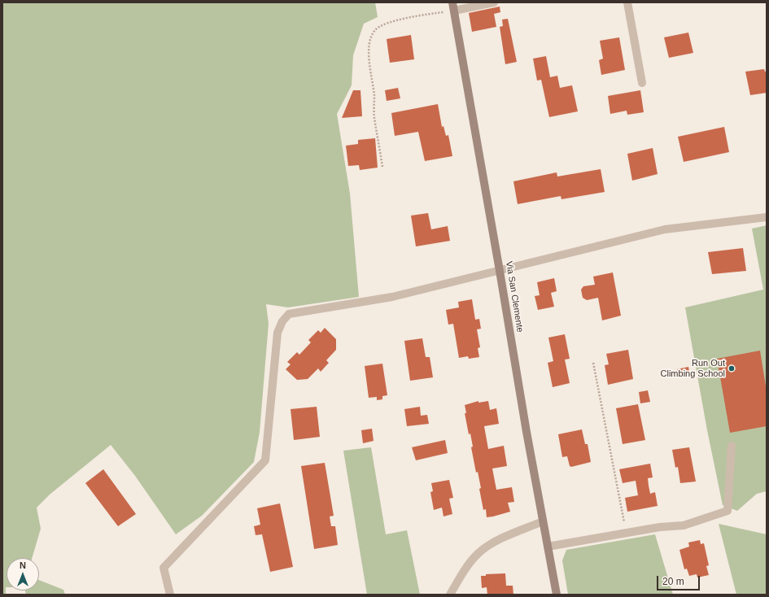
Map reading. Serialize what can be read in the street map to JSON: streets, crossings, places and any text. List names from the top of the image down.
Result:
{
  "streets": {
    "street": ["Via San Clemente"]
  },
  "places": ["Run Out Climbing School"],
  "scale_bar": "20 m",
  "north": "top"
}
